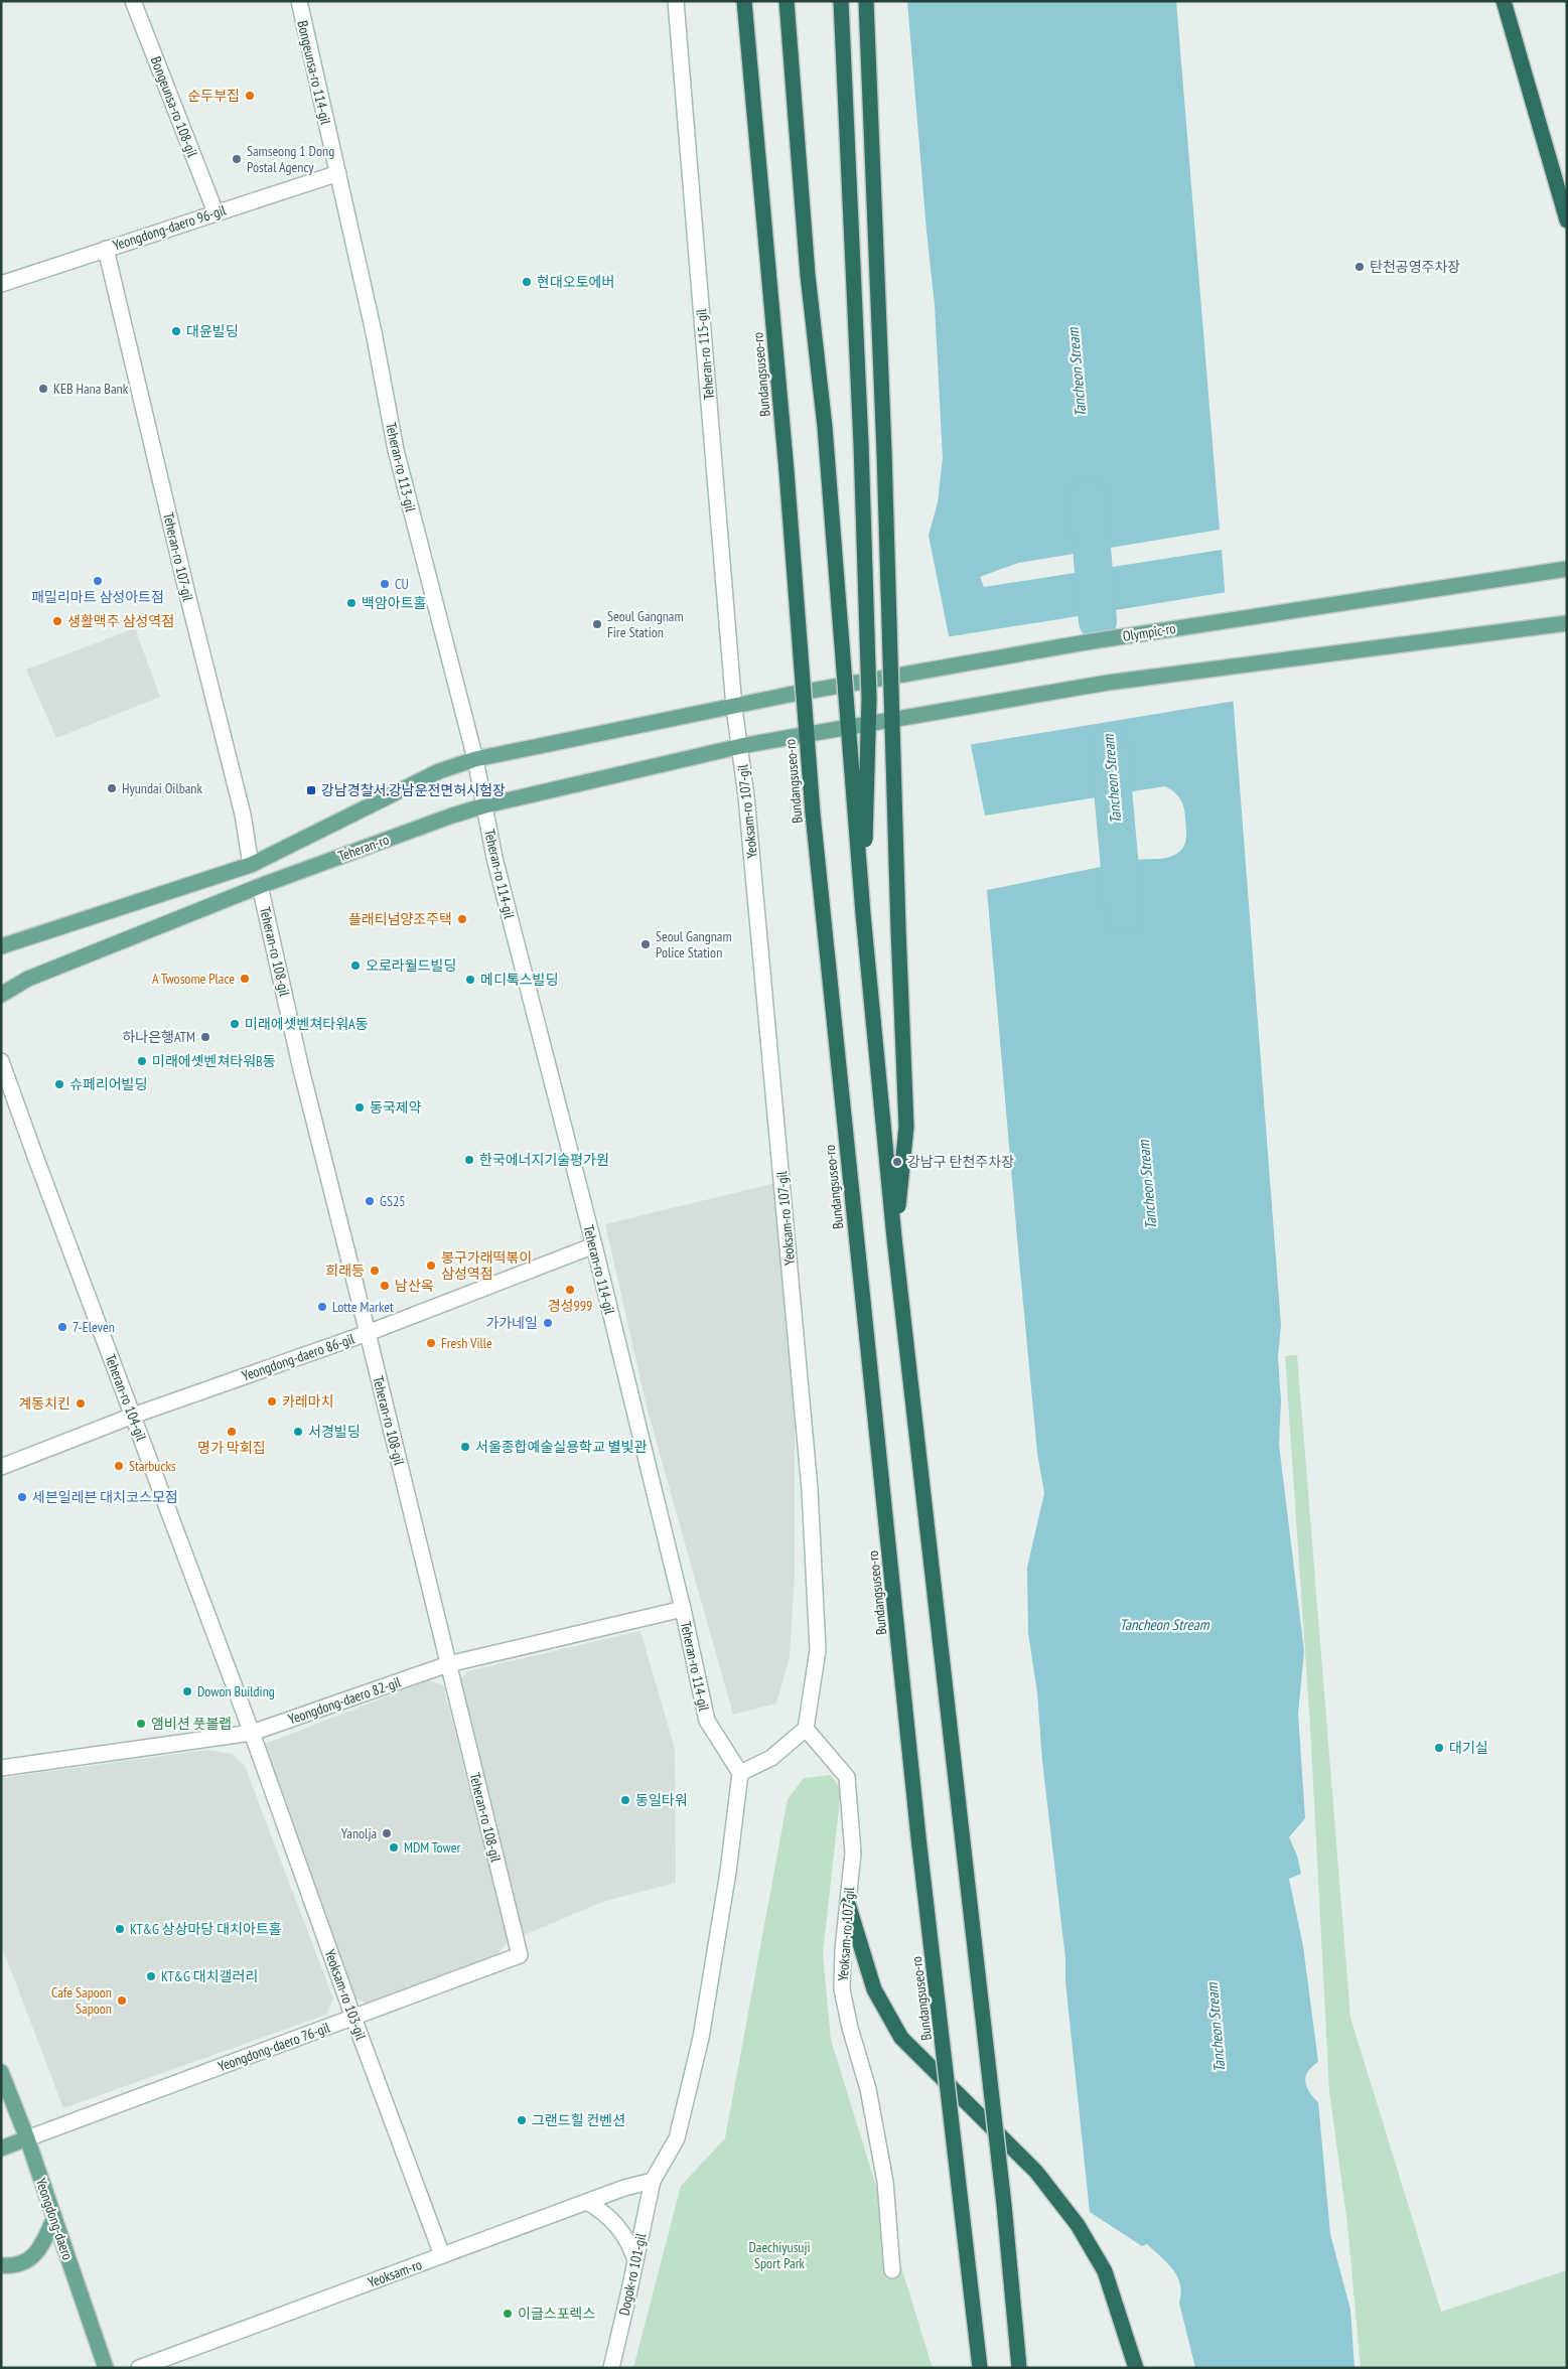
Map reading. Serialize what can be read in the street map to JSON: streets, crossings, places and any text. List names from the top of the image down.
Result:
{
  "streets": {
    "highway": ["Bundangsuseo-ro"],
    "main road": ["Olympic-ro", "Teheran-ro", "Yeongdong-daero"],
    "street": [
      "Bongeunsa-ro 114-gil",
      "Bongeunsa-ro 108-gil",
      "Yeongdong-daero 96-gil",
      "Teheran-ro 115-gil",
      "Teheran-ro 113-gil",
      "Teheran-ro 107-gil",
      "Yeoksam-ro 107-gil",
      "Teheran-ro 114-gil",
      "Teheran-ro 108-gil",
      "Yeongdong-daero 86-gil",
      "Teheran-ro 104-gil",
      "Yeongdong-daero 82-gil",
      "Yeoksam-ro 103-gil",
      "Yeongdong-daero 76-gil",
      "Yeoksam-ro",
      "Dogok-ro 101-gil"
    ]
  },
  "crossings": [
    ["Bongeunsa-ro 114-gil", "Yeongdong-daero 96-gil"],
    ["Bongeunsa-ro 114-gil", "Teheran-ro 113-gil"],
    ["Bongeunsa-ro 108-gil", "Yeongdong-daero 96-gil"],
    ["Yeongdong-daero 96-gil", "Teheran-ro 113-gil"],
    ["Yeongdong-daero 96-gil", "Teheran-ro 107-gil"],
    ["Teheran-ro 115-gil", "Olympic-ro"],
    ["Teheran-ro 115-gil", "Yeoksam-ro 107-gil"],
    ["Teheran-ro 113-gil", "Teheran-ro 114-gil"],
    ["Olympic-ro", "Yeoksam-ro 107-gil"],
    ["Yeoksam-ro 107-gil", "Teheran-ro"],
    ["Teheran-ro", "Teheran-ro 114-gil"],
    ["Teheran-ro", "Teheran-ro 108-gil"],
    ["Teheran-ro 114-gil", "Yeongdong-daero 86-gil"],
    ["Teheran-ro 114-gil", "Yeongdong-daero 82-gil"],
    ["Teheran-ro 108-gil", "Yeongdong-daero 86-gil"],
    ["Teheran-ro 108-gil", "Yeongdong-daero 82-gil"],
    ["Teheran-ro 108-gil", "Yeongdong-daero 76-gil"],
    ["Yeongdong-daero 86-gil", "Teheran-ro 104-gil"],
    ["Teheran-ro 104-gil", "Yeongdong-daero 82-gil"],
    ["Teheran-ro 104-gil", "Yeoksam-ro 103-gil"],
    ["Yeongdong-daero 82-gil", "Yeoksam-ro 103-gil"],
    ["Yeoksam-ro 103-gil", "Yeongdong-daero 76-gil"],
    ["Yeoksam-ro 103-gil", "Yeoksam-ro"],
    ["Yeongdong-daero 76-gil", "Yeongdong-daero"],
    ["Yeoksam-ro", "Dogok-ro 101-gil"]
  ],
  "water": ["Tancheon Stream"],
  "parks": ["Daechiyusuji Sport Park"],
  "places": {
    "other": [
      "순두부집",
      "Samseong 1 Dong Postal Agency",
      "탄천공영주차장",
      "현대오토에버",
      "대윤빌딩",
      "KEB Hana Bank",
      "패밀리마트 삼성아트점",
      "CU",
      "백암아트홀",
      "생활맥주 삼성역점",
      "Seoul Gangnam Fire Station",
      "Hyundai Oilbank",
      "플래티넘양조주택",
      "Seoul Gangnam Police Station",
      "오로라월드빌딩",
      "A Twosome Place",
      "메디톡스빌딩",
      "미래에셋벤쳐타워A동",
      "하나은행ATM",
      "미래에셋벤쳐타워B동",
      "슈페리어빌딩",
      "동국제약",
      "한국에너지기술평가원",
      "강남구 탄천주차장",
      "GS25",
      "봉구가래떡볶이 삼성역점",
      "희래등",
      "남산옥",
      "경성999",
      "Lotte Market",
      "가가네일",
      "7-Eleven",
      "Fresh Ville",
      "카레마치",
      "계동치킨",
      "명가 막회집",
      "서경빌딩",
      "서울종합예술실용학교 별빛관",
      "Starbucks",
      "세븐일레븐 대치코스모점",
      "Dowon Building",
      "앰비션 풋볼랩",
      "대기실",
      "동일타워",
      "Yanolja",
      "MDM Tower",
      "KT&G 상상마당 대치아트홀",
      "KT&G 대치갤러리",
      "Cafe Sapoon Sapoon",
      "그랜드힐 컨벤션",
      "이글스포렉스"
    ],
    "transit": ["강남경찰서.강남운전면허시험장"]
  }
}
